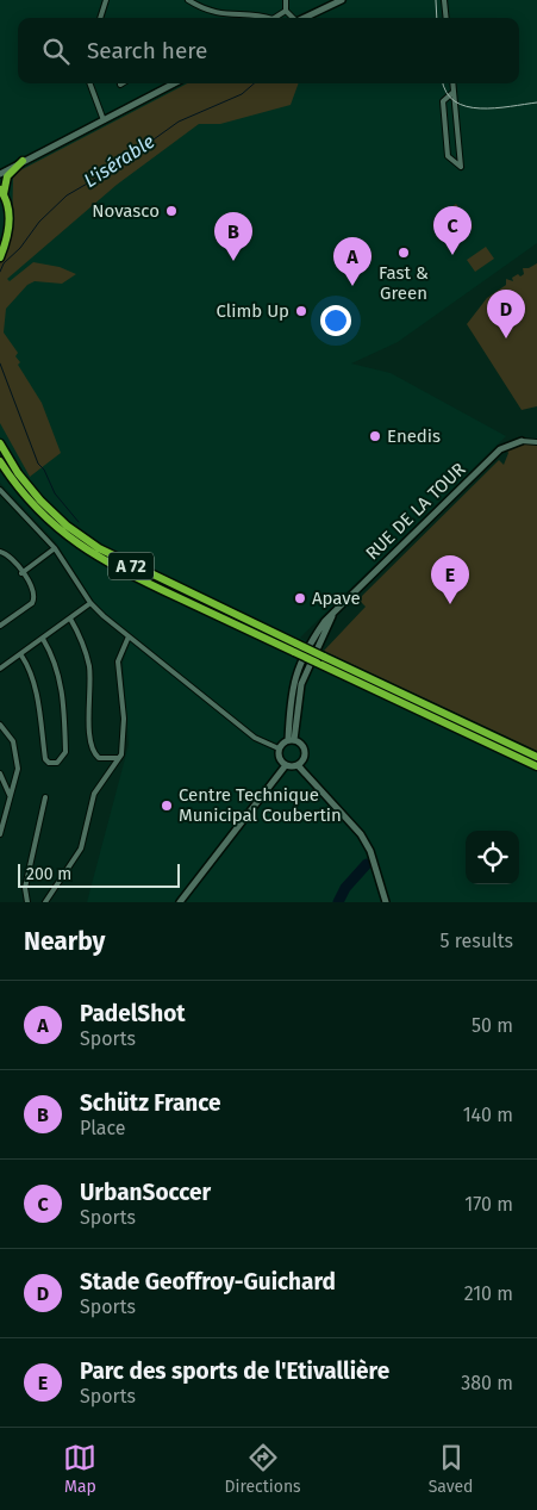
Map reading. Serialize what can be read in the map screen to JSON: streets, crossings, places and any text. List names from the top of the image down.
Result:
{
  "streets": {
    "highway": ["A 72"],
    "street": ["RUE DE LA TOUR"]
  },
  "water": ["L'isérable"],
  "places": [
    "Novasco",
    "Fast & Green",
    "Climb Up",
    "Enedis",
    "Apave",
    "Centre Technique Municipal Coubertin"
  ],
  "scale_bar": "200 m",
  "page": {
    "search": "Search here",
    "pins": [
      "C",
      "B",
      "A",
      "D",
      "E"
    ],
    "scale": "200 m",
    "heading": ["Nearby", "5 results"],
    "list": [
      {
        "mark": "A",
        "name": "PadelShot",
        "note": "Sports",
        "value": "50 m"
      },
      {
        "mark": "B",
        "name": "Schütz France",
        "note": "Place",
        "value": "140 m"
      },
      {
        "mark": "C",
        "name": "UrbanSoccer",
        "note": "Sports",
        "value": "170 m"
      },
      {
        "mark": "D",
        "name": "Stade Geoffroy-Guichard",
        "note": "Sports",
        "value": "210 m"
      },
      {
        "mark": "E",
        "name": "Parc des sports de l'Etivallière",
        "note": "Sports",
        "value": "380 m"
      }
    ],
    "nav": ["Map", "Directions", "Saved"]
  }
}
